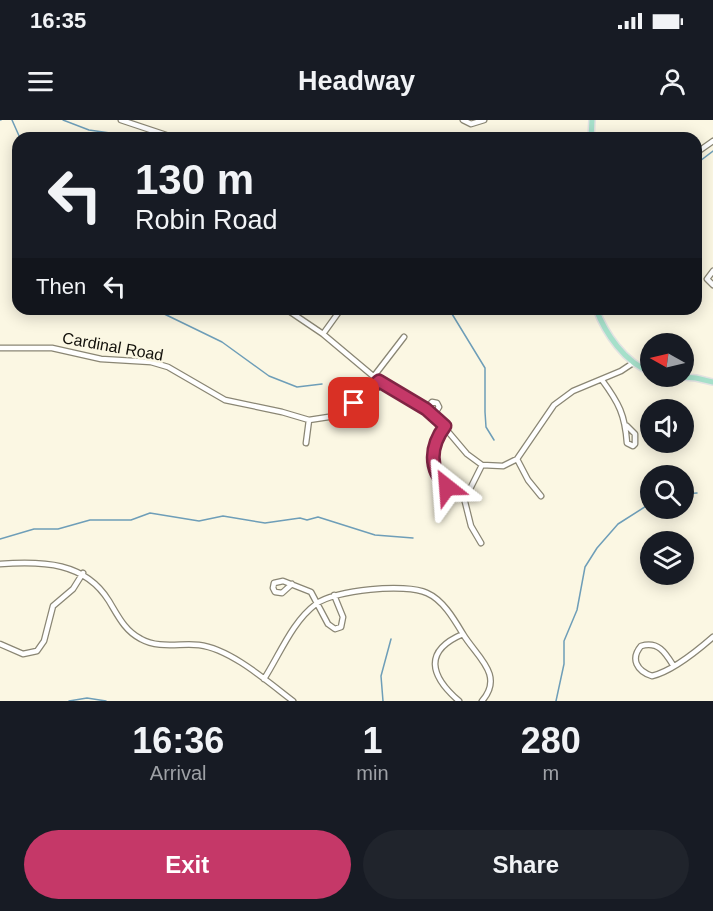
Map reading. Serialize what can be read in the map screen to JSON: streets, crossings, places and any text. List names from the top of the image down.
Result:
{
  "streets": {
    "street": ["Cardinal Road"]
  },
  "north": "left",
  "page": {
    "status": "16:35",
    "header": "Headway",
    "turn": ["130 m", "Robin Road"],
    "then": "Then",
    "eta": [
      "16:36",
      "Arrival",
      "1",
      "min",
      "280",
      "m"
    ],
    "buttons": ["Exit", "Share"]
  }
}
